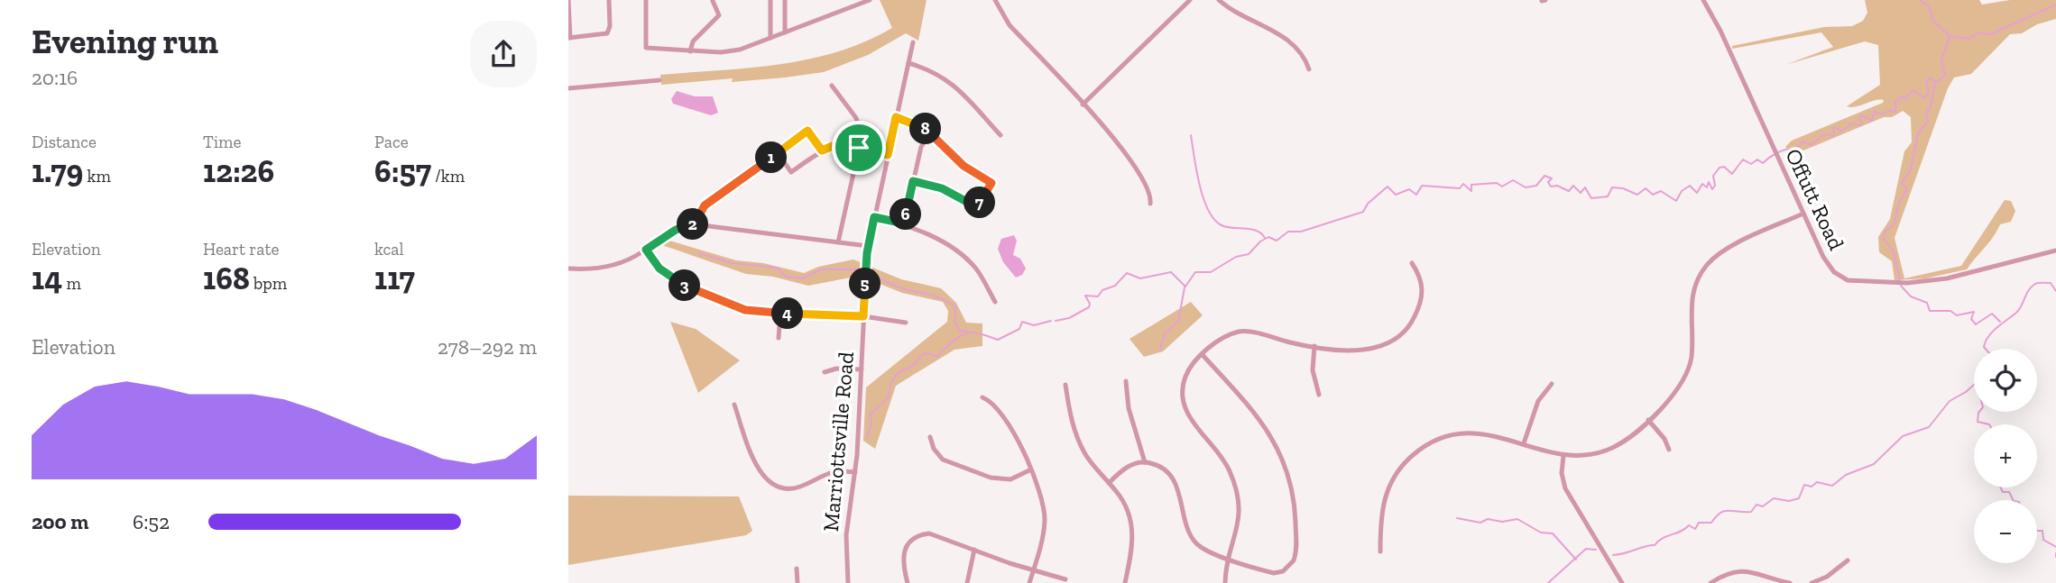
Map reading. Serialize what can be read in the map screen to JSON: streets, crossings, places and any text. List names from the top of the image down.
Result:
{
  "streets": {
    "street": ["Offutt Road", "Marriottsville Road"]
  },
  "page": {
    "heading": ["Evening run", "20:16"],
    "stats": [
      ["Distance", "1.79 km"],
      ["Time", "12:26"],
      ["Pace", "6:57 /km"],
      ["Elevation", "14 m"],
      ["Heart rate", "168 bpm"],
      ["kcal", "117"]
    ],
    "pins": [
      "8",
      "1",
      "7",
      "6",
      "2",
      "5",
      "3",
      "4"
    ],
    "chart": ["Elevation", "278–292 m"],
    "map_buttons": ["+", "−"],
    "list": [
      {
        "name": "200 m",
        "note": "6:52"
      }
    ]
  }
}
